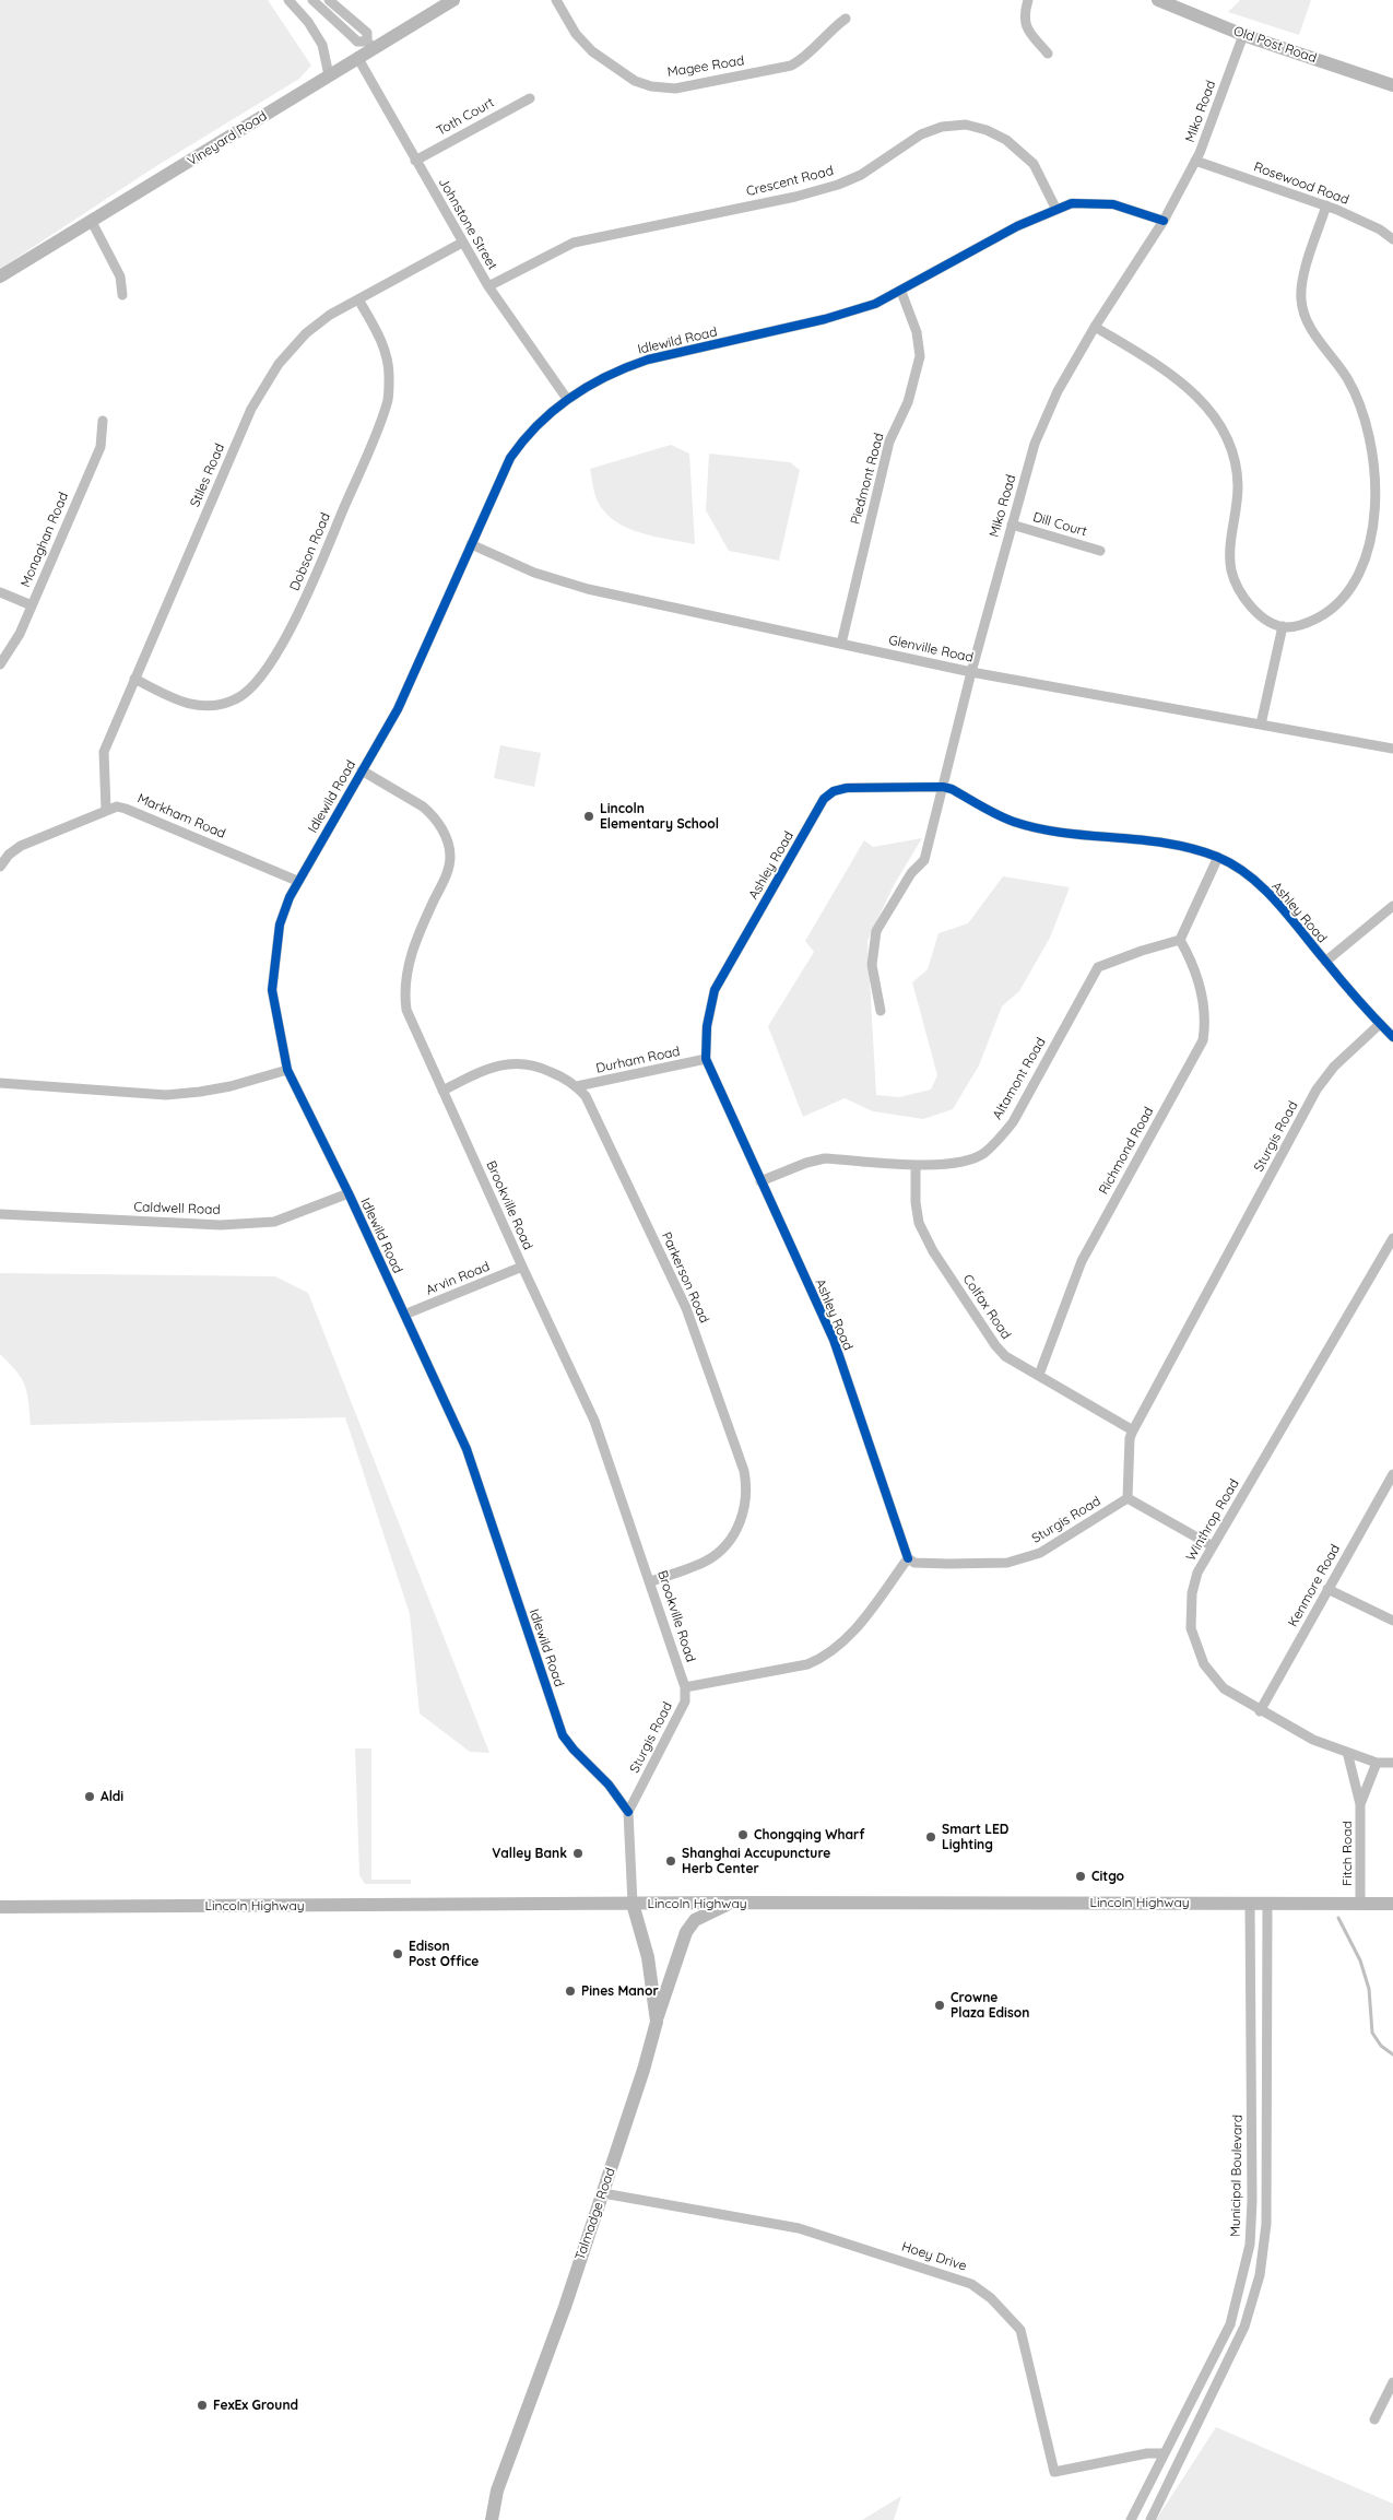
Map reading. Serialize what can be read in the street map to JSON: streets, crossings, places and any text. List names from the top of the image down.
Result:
{
  "streets": {
    "street": [
      "Old Post Road",
      "Magee Road",
      "Miko Road",
      "Toth Court",
      "Vineyard Road",
      "Crescent Road",
      "Rosewood Road",
      "Johnstone Street",
      "Idlewild Road",
      "Stiles Road",
      "Piedmont Road",
      "Dill Court",
      "Monaghan Road",
      "Dobson Road",
      "Glenville Road",
      "Markham Road",
      "Ashley Road",
      "Durham Road",
      "Altamont Road",
      "Sturgis Road",
      "Richmond Road",
      "Brookville Road",
      "Caldwell Road",
      "Parkerson Road",
      "Arvin Road",
      "Colfax Road",
      "Winthrop Road",
      "Kenmore Road",
      "Fitch Road",
      "Lincoln Highway",
      "Municipal Boulevard",
      "Talmadge Road",
      "Hoey Drive"
    ]
  },
  "crossings": [
    ["Old Post Road", "Miko Road"],
    ["Miko Road", "Rosewood Road"],
    ["Miko Road", "Idlewild Road"],
    ["Miko Road", "Dill Court"],
    ["Miko Road", "Glenville Road"],
    ["Miko Road", "Ashley Road"],
    ["Toth Court", "Johnstone Street"],
    ["Vineyard Road", "Johnstone Street"],
    ["Crescent Road", "Johnstone Street"],
    ["Crescent Road", "Idlewild Road"],
    ["Johnstone Street", "Idlewild Road"],
    ["Johnstone Street", "Stiles Road"],
    ["Idlewild Road", "Piedmont Road"],
    ["Idlewild Road", "Glenville Road"],
    ["Idlewild Road", "Markham Road"],
    ["Idlewild Road", "Sturgis Road"],
    ["Idlewild Road", "Brookville Road"],
    ["Idlewild Road", "Caldwell Road"],
    ["Idlewild Road", "Arvin Road"],
    ["Stiles Road", "Dobson Road"],
    ["Stiles Road", "Markham Road"],
    ["Piedmont Road", "Glenville Road"],
    ["Ashley Road", "Durham Road"],
    ["Ashley Road", "Altamont Road"],
    ["Ashley Road", "Sturgis Road"],
    ["Durham Road", "Parkerson Road"],
    ["Altamont Road", "Richmond Road"],
    ["Altamont Road", "Colfax Road"],
    ["Sturgis Road", "Brookville Road"],
    ["Sturgis Road", "Colfax Road"],
    ["Richmond Road", "Colfax Road"],
    ["Brookville Road", "Parkerson Road"],
    ["Brookville Road", "Arvin Road"],
    ["Winthrop Road", "Kenmore Road"],
    ["Winthrop Road", "Fitch Road"],
    ["Fitch Road", "Lincoln Highway"],
    ["Lincoln Highway", "Municipal Boulevard"],
    ["Lincoln Highway", "Talmadge Road"],
    ["Municipal Boulevard", "Hoey Drive"],
    ["Talmadge Road", "Hoey Drive"]
  ],
  "places": [
    "Lincoln Elementary School",
    "Aldi",
    "Chongqing Wharf",
    "Smart LED Lighting",
    "Valley Bank",
    "Shanghai Accupuncture Herb Center",
    "Citgo",
    "Edison Post Office",
    "Pines Manor",
    "Crowne Plaza Edison",
    "FexEx Ground"
  ]
}
